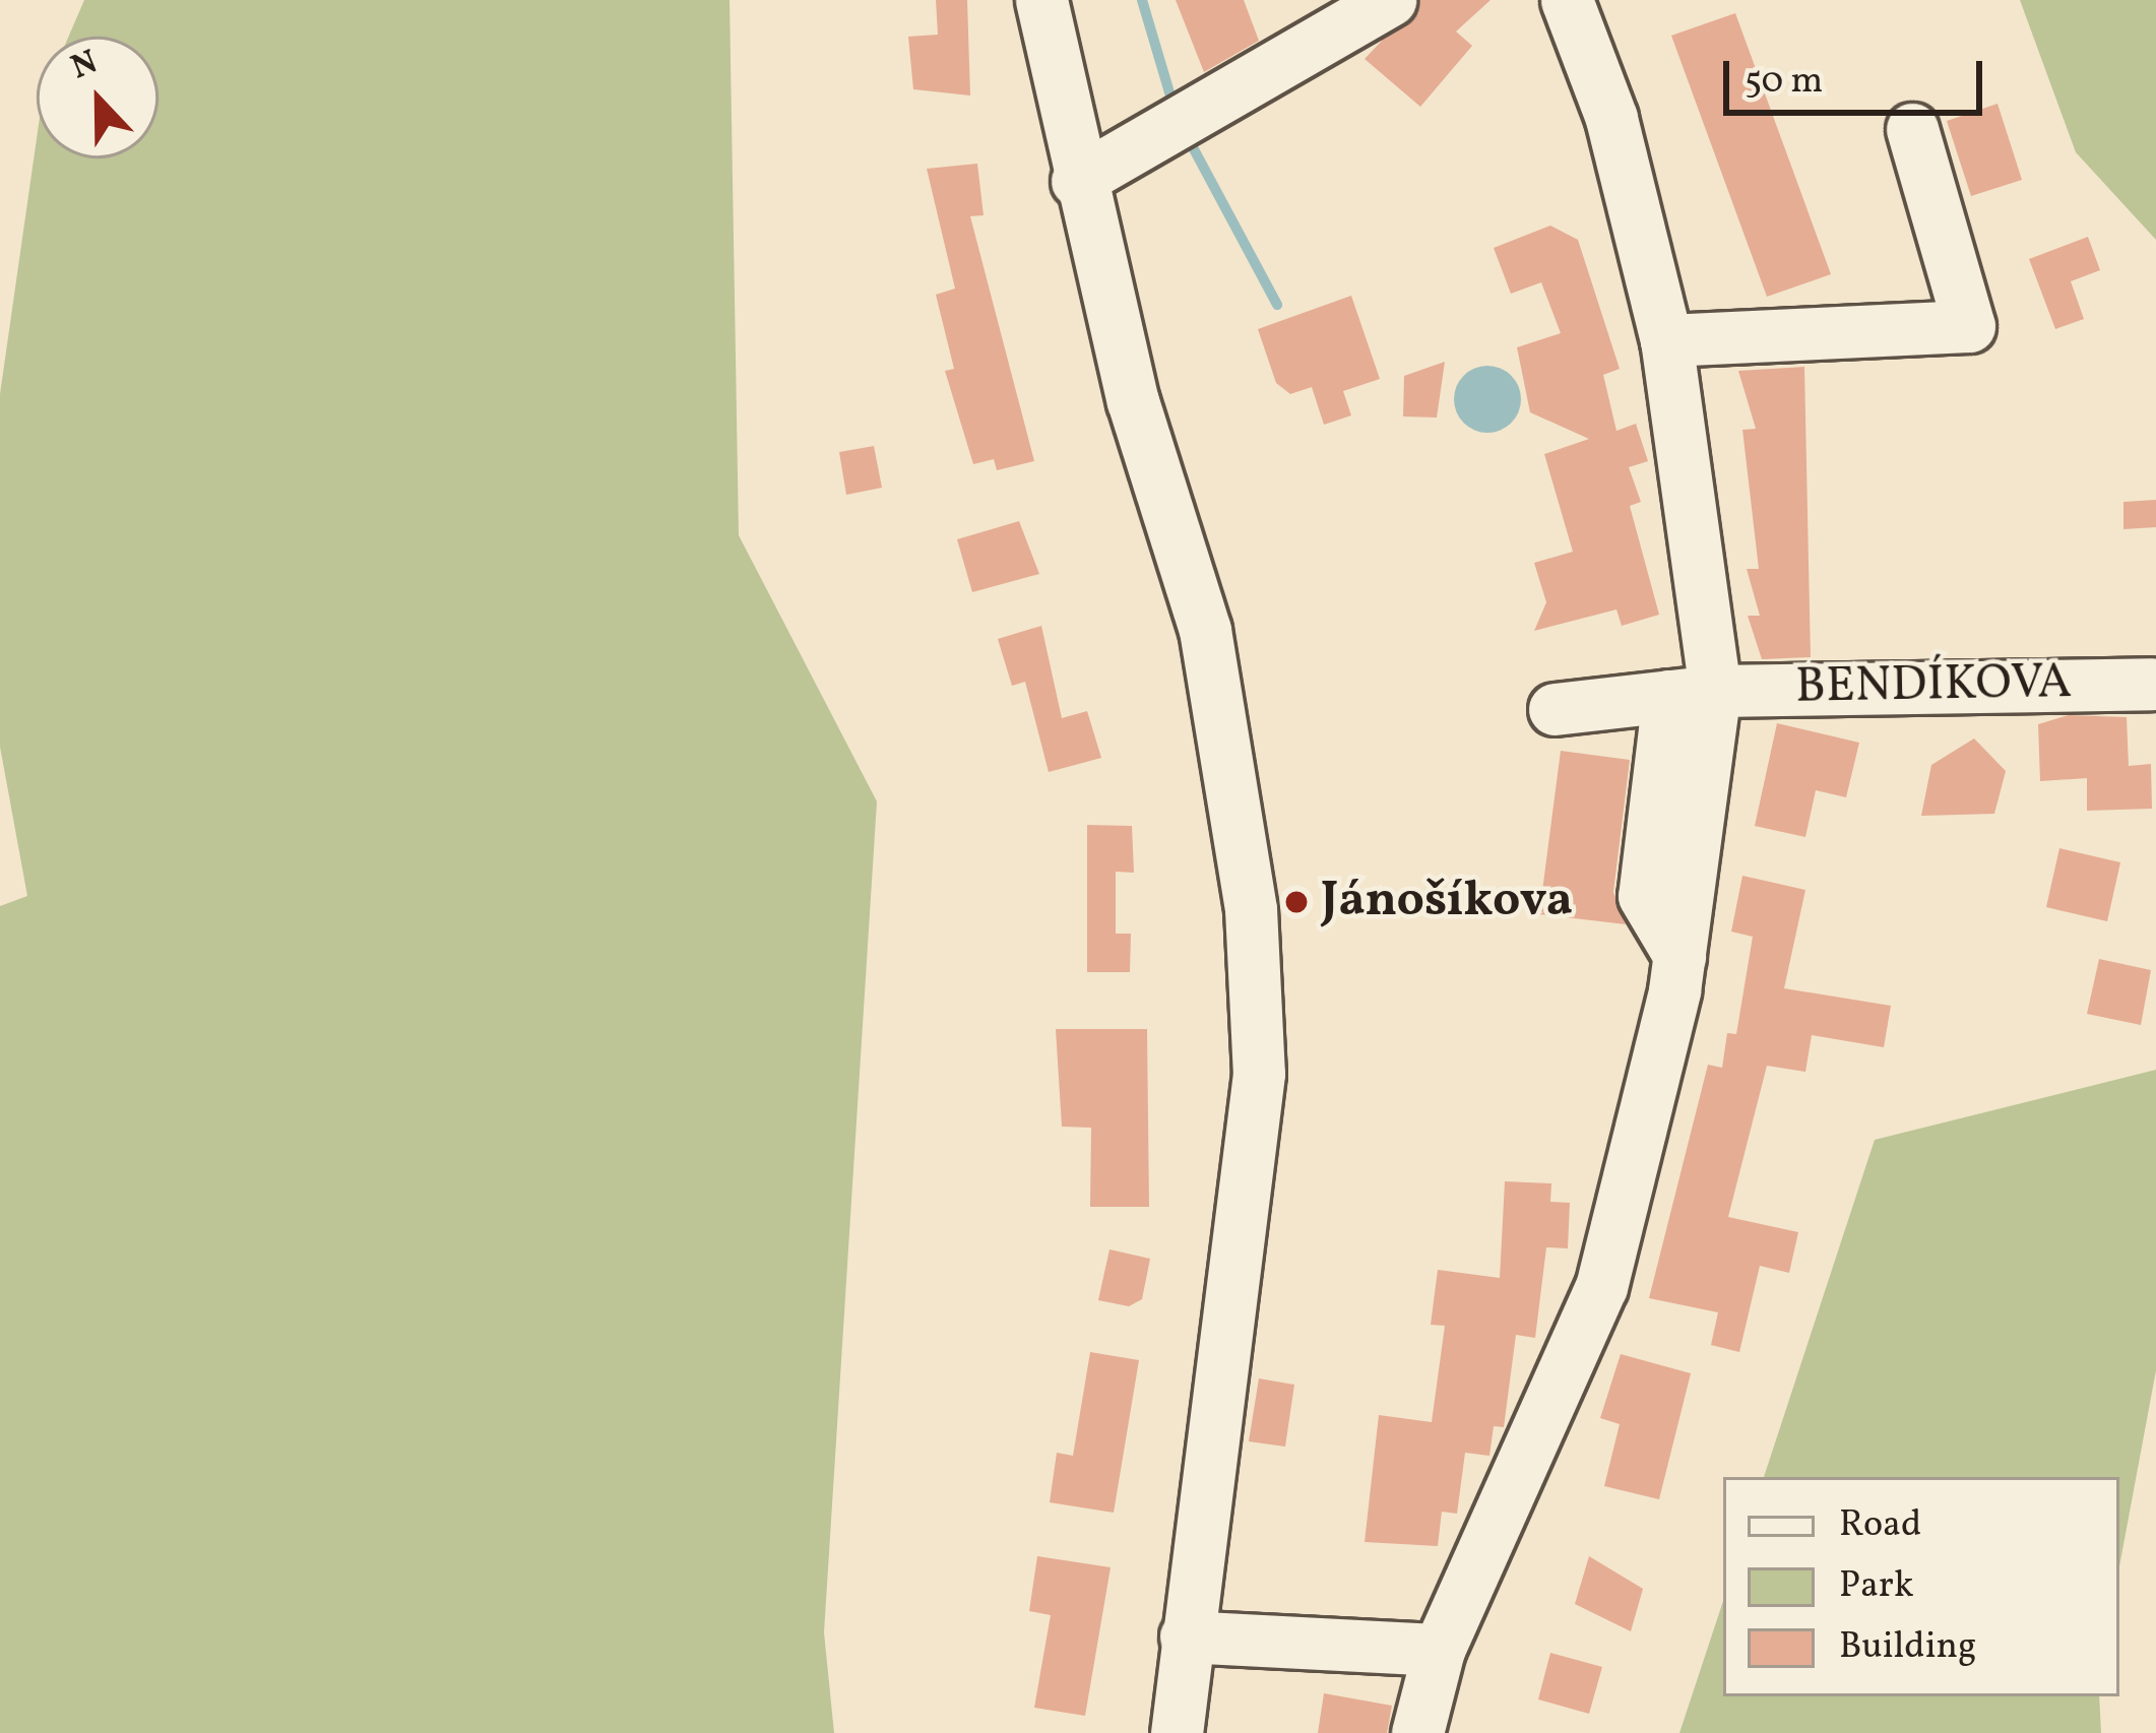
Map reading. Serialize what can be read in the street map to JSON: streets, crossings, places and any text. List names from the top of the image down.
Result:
{
  "streets": {
    "street": ["BENDÍKOVA"]
  },
  "places": ["Jánošíkova"],
  "legend": ["Road", "Park", "Building"],
  "scale_bar": "50 m",
  "north": "top"
}
